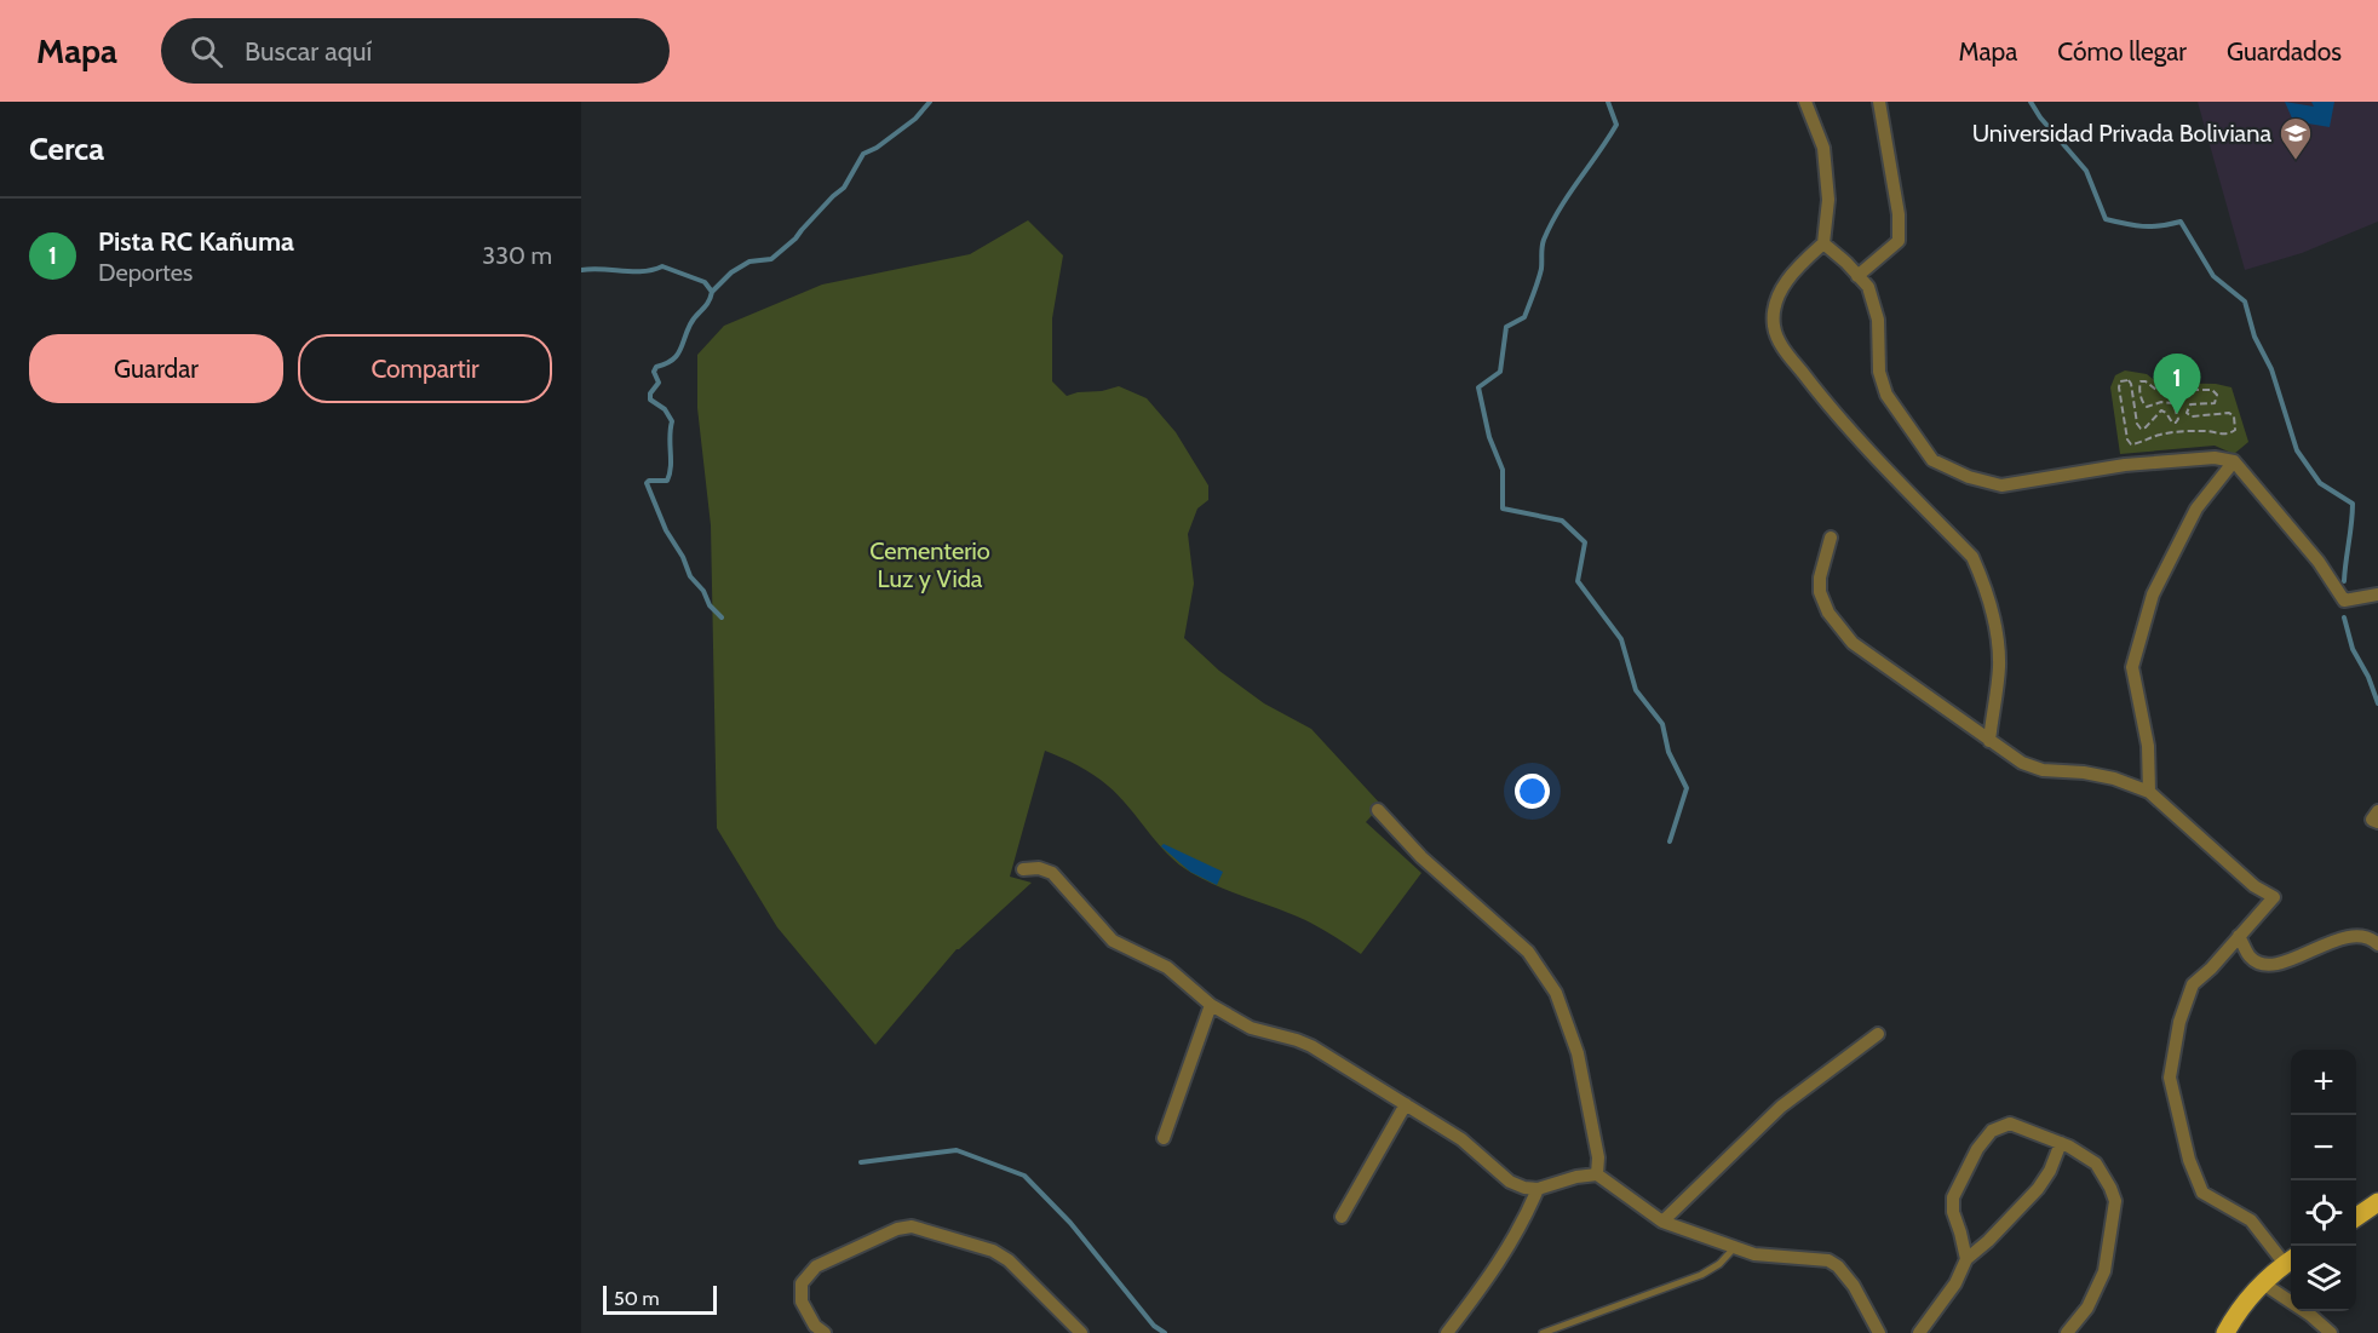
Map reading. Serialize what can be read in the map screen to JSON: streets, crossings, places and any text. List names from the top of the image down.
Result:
{
  "parks": ["Cementerio Luz y Vida"],
  "places": {
    "school or university": ["Universidad Privada Boliviana"]
  },
  "scale_bar": "50 m",
  "page": {
    "header": "Mapa",
    "search": "Buscar aquí",
    "nav": ["Mapa", "Cómo llegar", "Guardados"],
    "heading": "Cerca",
    "list": [
      {
        "mark": "1",
        "name": "Pista RC Kañuma",
        "note": "Deportes",
        "value": "330 m"
      }
    ],
    "buttons": ["Guardar", "Compartir"],
    "pins": "1",
    "map_buttons": ["+", "−"],
    "scale": "50 m"
  }
}
